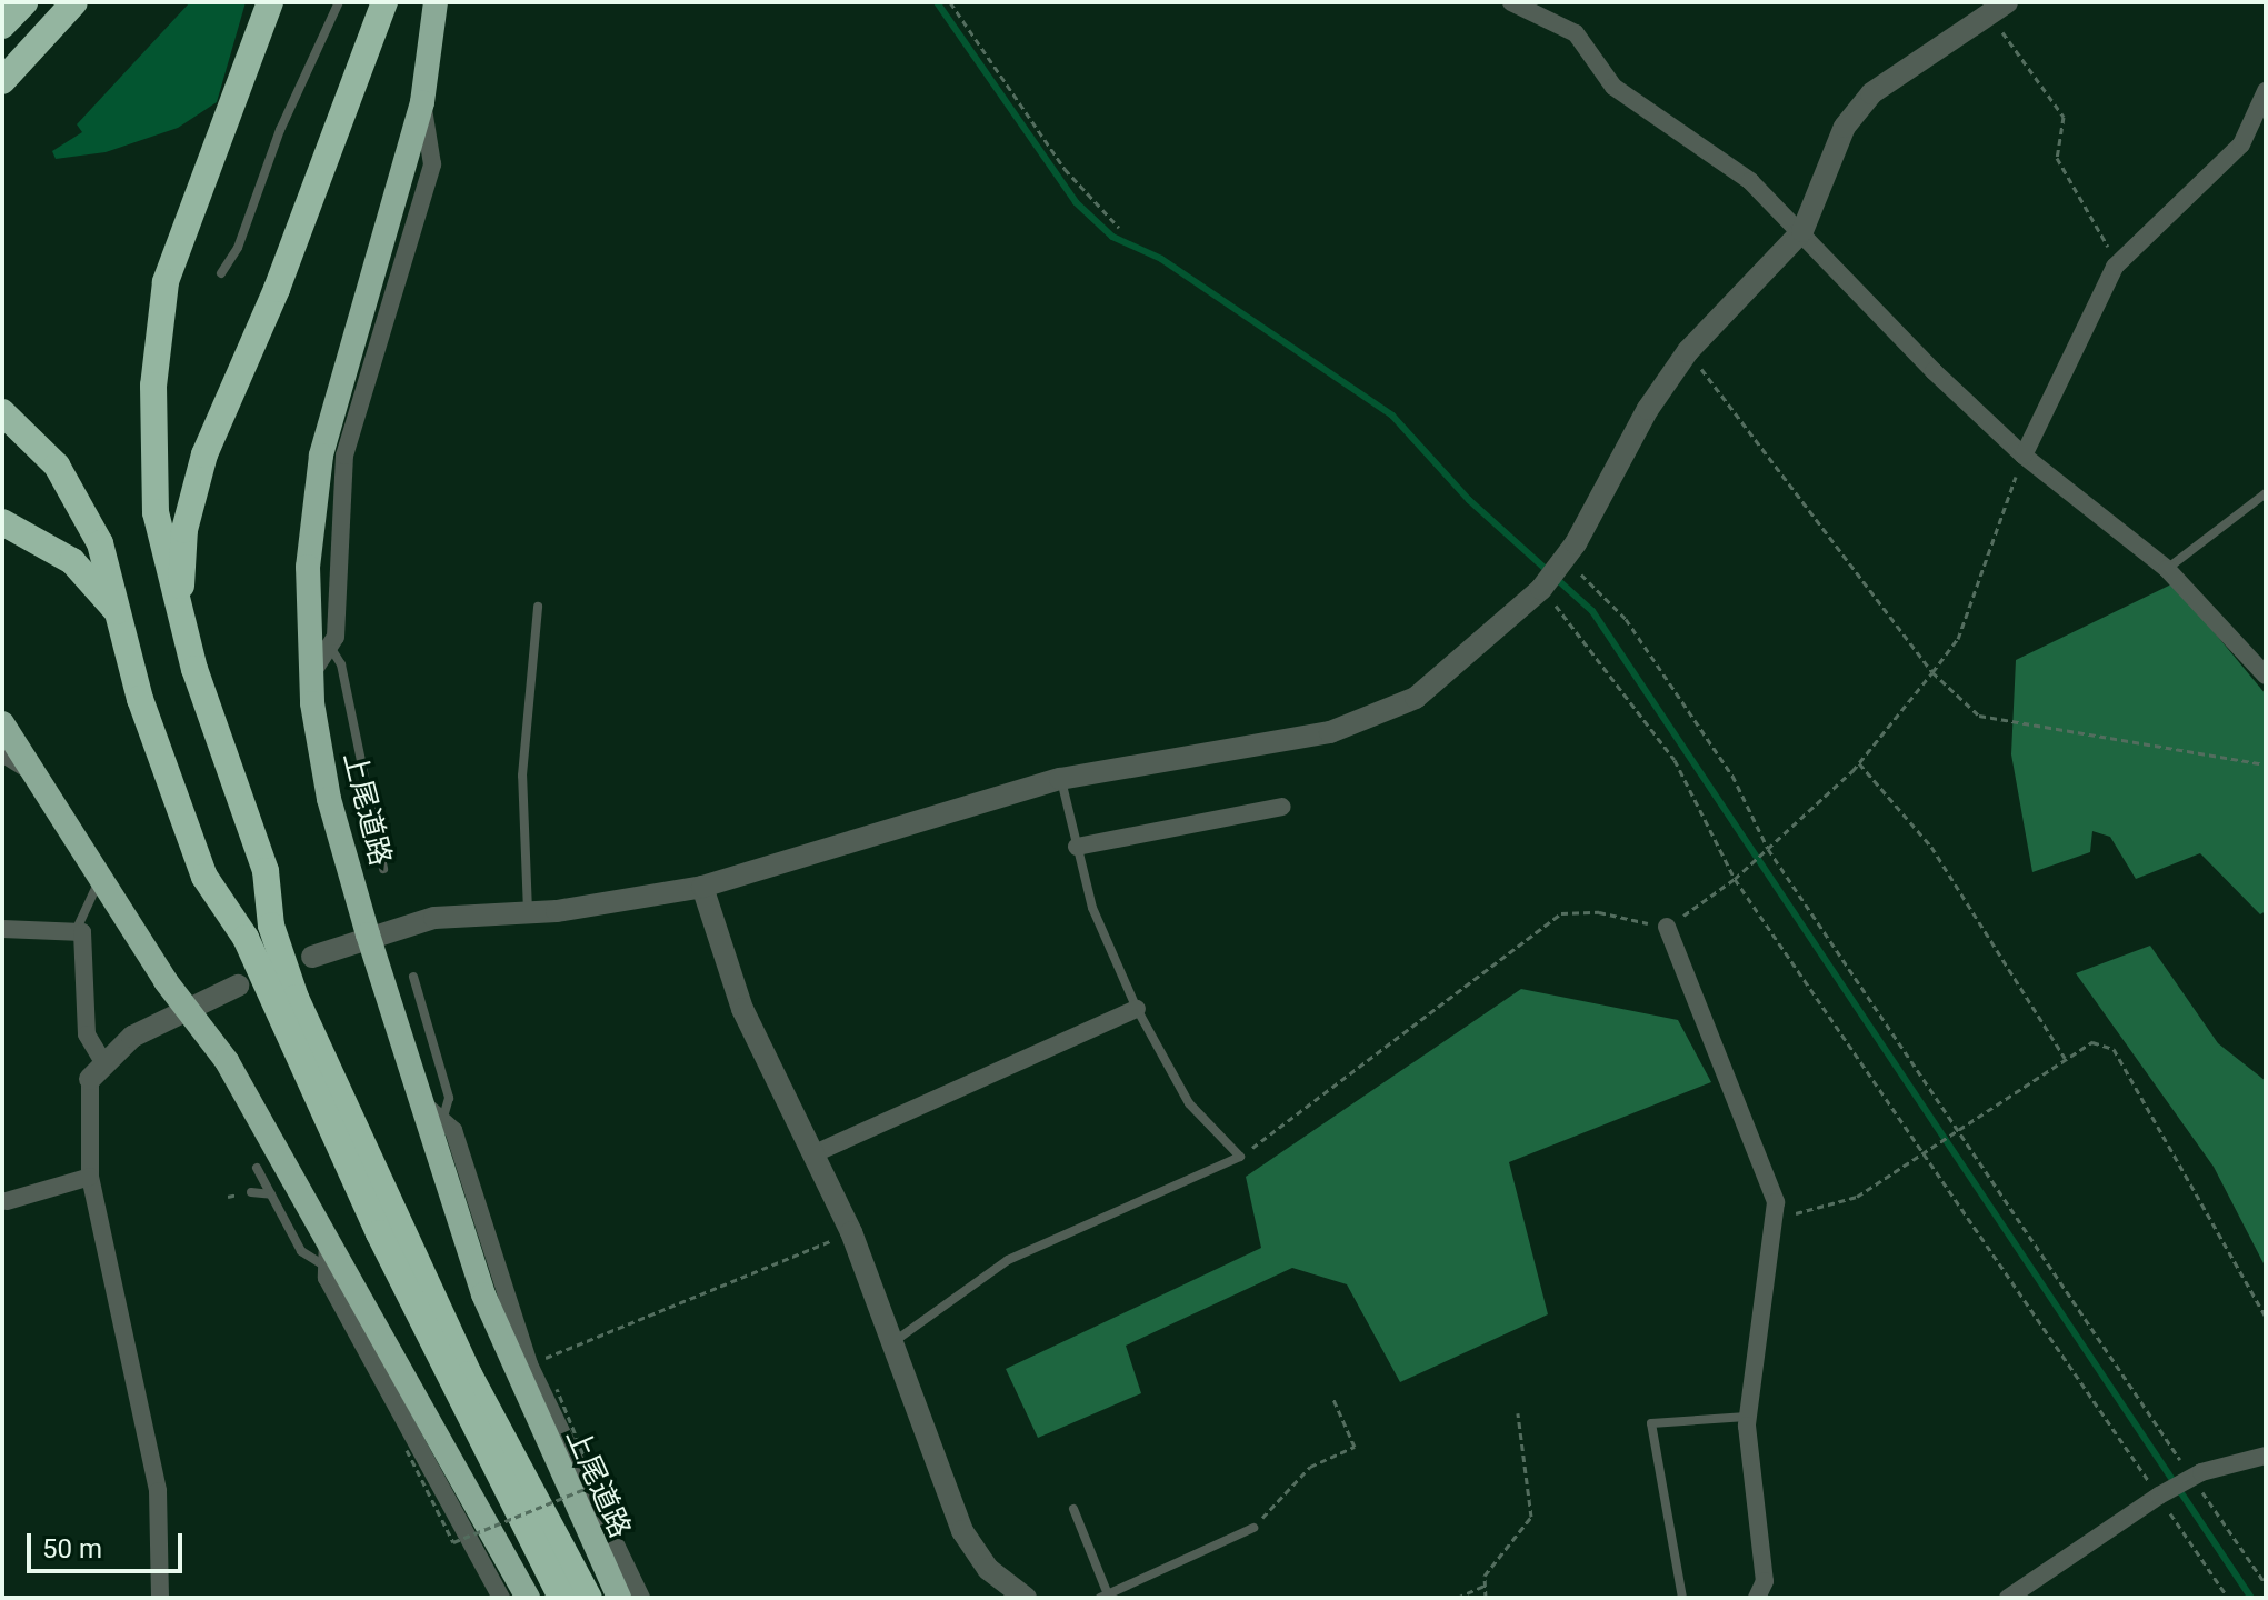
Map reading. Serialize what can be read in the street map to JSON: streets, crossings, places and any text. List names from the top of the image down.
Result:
{
  "streets": {
    "highway": ["上尾道路"]
  },
  "scale_bar": "50 m"
}
